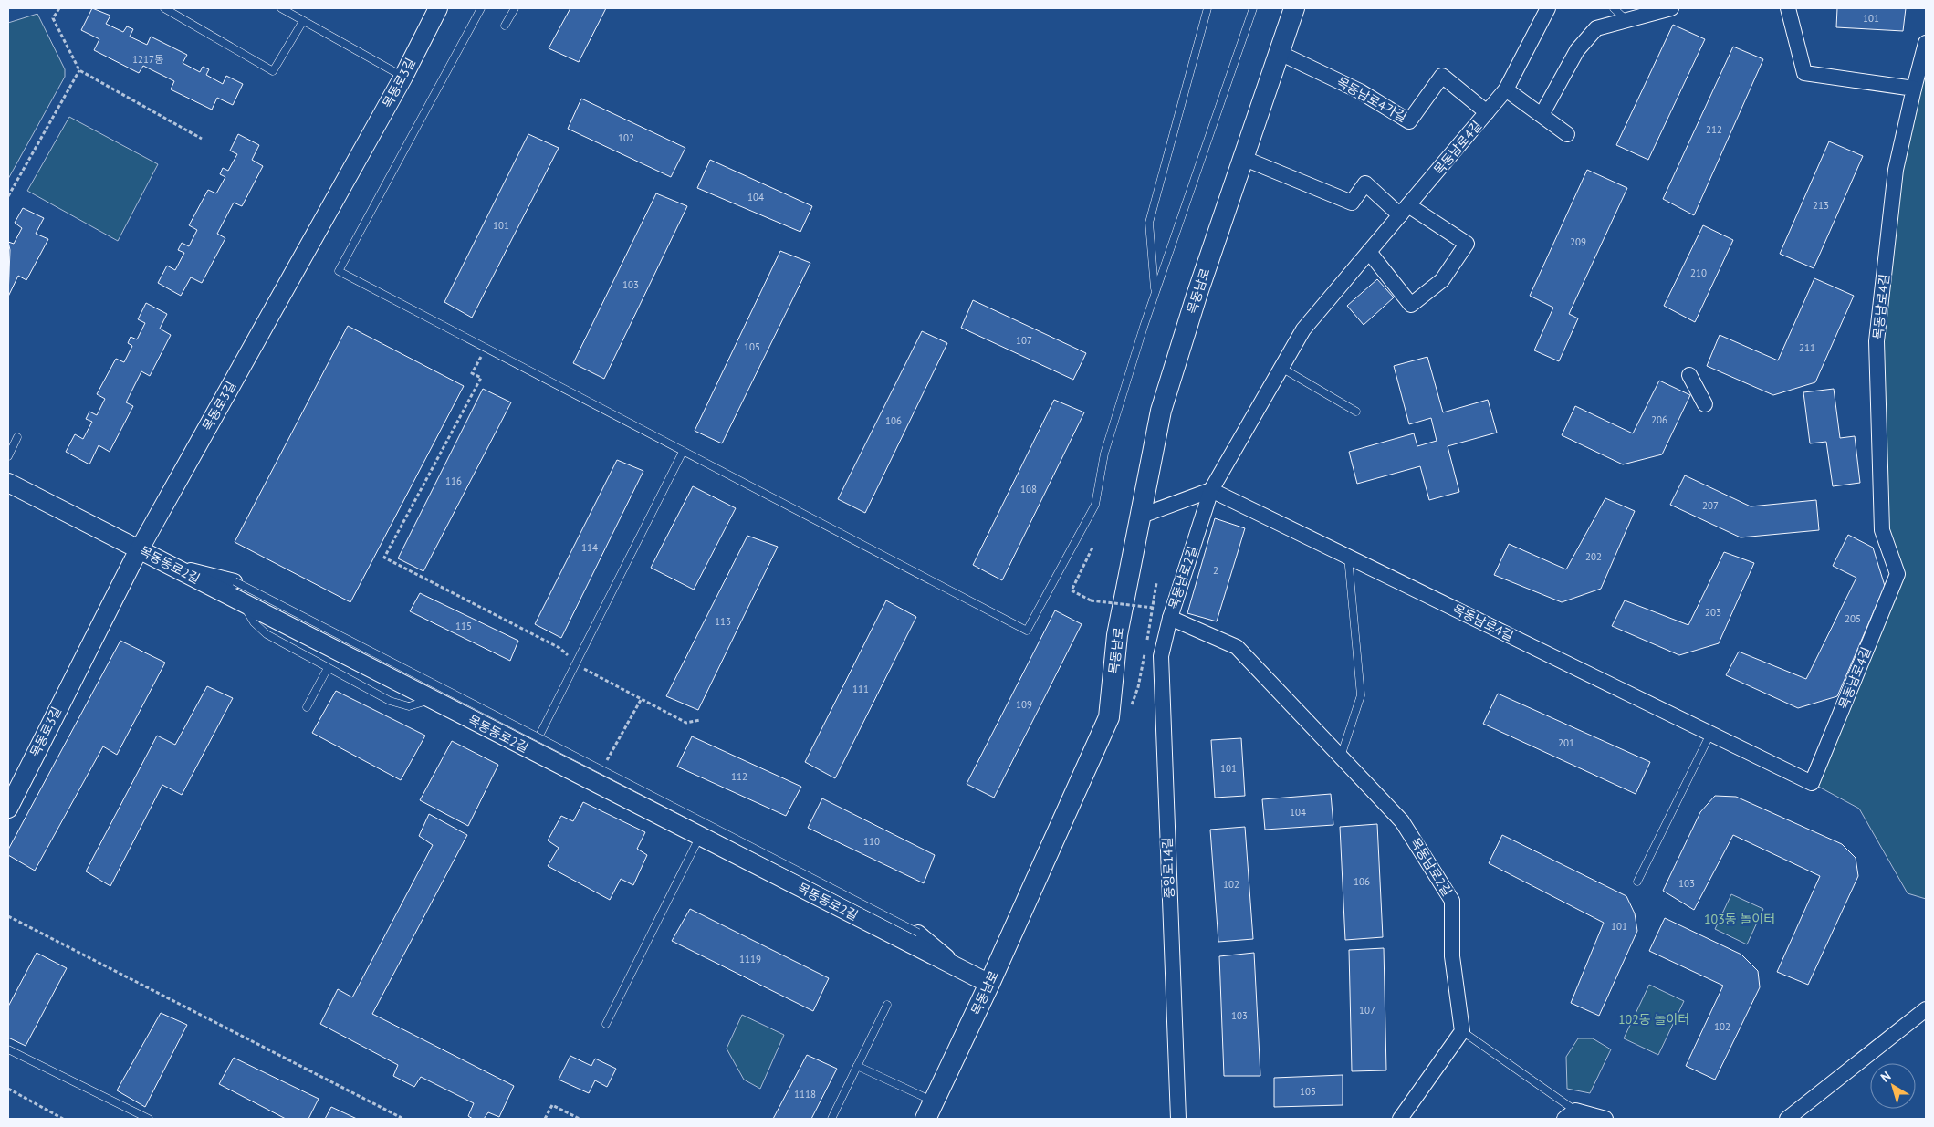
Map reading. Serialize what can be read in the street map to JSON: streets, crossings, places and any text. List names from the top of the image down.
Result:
{
  "streets": {
    "main road": ["목동남로"],
    "street": [
      "목동로3길",
      "목동남로4가길",
      "목동남로4길",
      "목동동로2길",
      "목동남로2길",
      "중앙로14길"
    ]
  },
  "crossings": [
    ["목동로3길", "목동동로2길"],
    ["목동남로4가길", "목동남로4길"],
    ["목동남로4가길", "목동남로"],
    ["목동남로4길", "목동남로2길"],
    ["목동남로", "목동동로2길"],
    ["목동남로2길", "중앙로14길"]
  ],
  "parks": ["103동 놀이터", "102동 놀이터"],
  "house_numbers": [
    "101",
    "1217동",
    "212",
    "102",
    "104",
    "213",
    "101",
    "209",
    "210",
    "103",
    "107",
    "105",
    "211",
    "206",
    "106",
    "116",
    "108",
    "207",
    "114",
    "202",
    "2",
    "203",
    "205",
    "113",
    "115",
    "111",
    "109",
    "201",
    "101",
    "112",
    "104",
    "110",
    "106",
    "103",
    "102",
    "101",
    "1119",
    "107",
    "103",
    "102",
    "105",
    "1118"
  ],
  "north": "top left"
}
